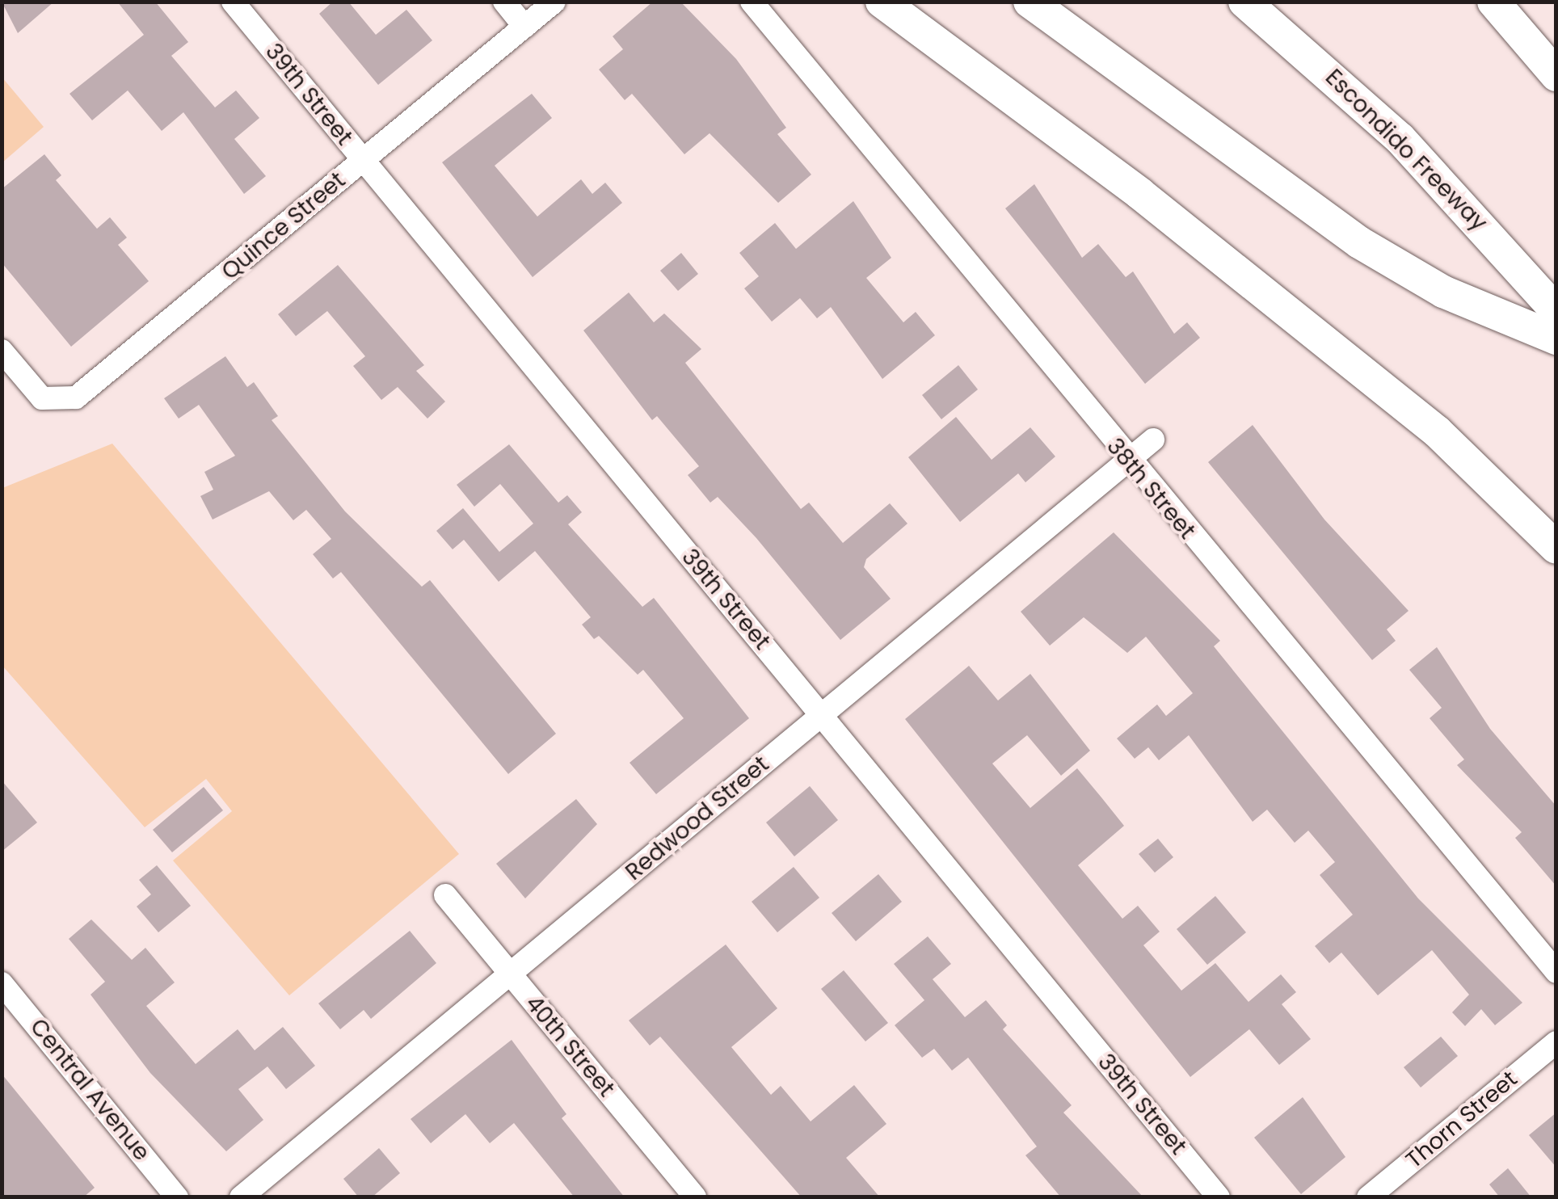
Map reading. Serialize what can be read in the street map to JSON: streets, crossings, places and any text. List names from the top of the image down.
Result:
{
  "streets": {
    "highway": ["Escondido Freeway"],
    "street": [
      "39th Street",
      "Quince Street",
      "38th Street",
      "Redwood Street",
      "40th Street",
      "Central Avenue",
      "Thorn Street"
    ]
  },
  "crossings": [
    ["39th Street", "Quince Street"],
    ["39th Street", "Redwood Street"],
    ["38th Street", "Redwood Street"],
    ["Redwood Street", "40th Street"]
  ]
}
